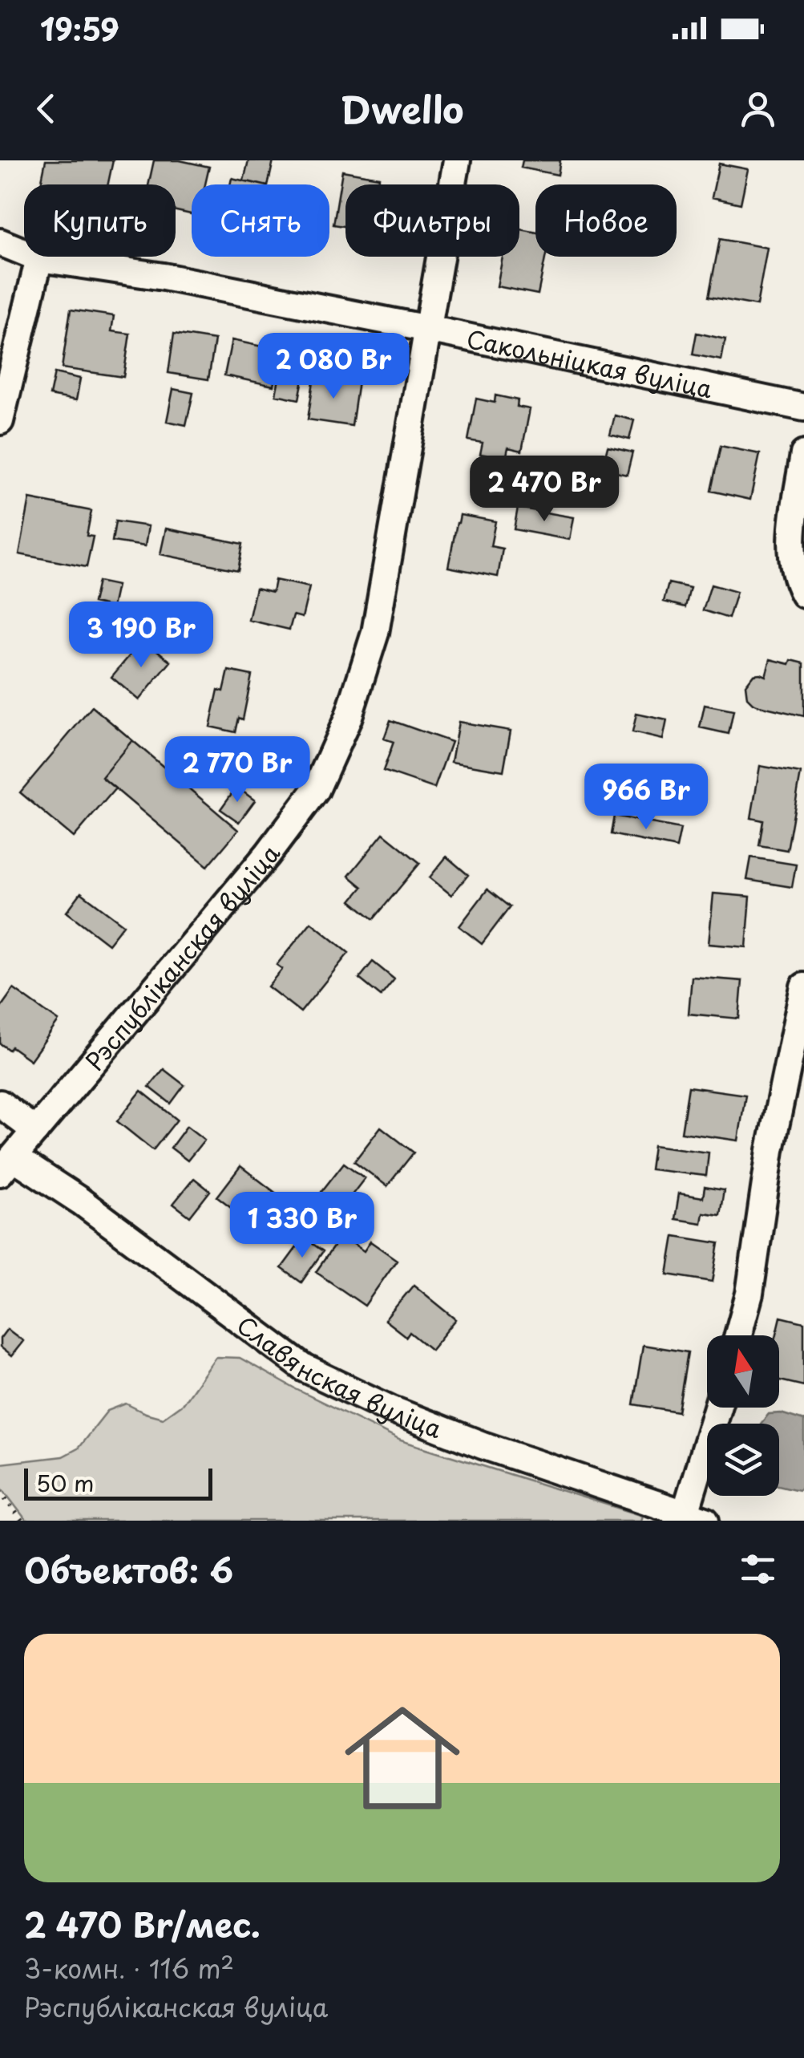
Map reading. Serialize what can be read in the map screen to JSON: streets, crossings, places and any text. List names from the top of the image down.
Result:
{
  "streets": {
    "street": ["Сакольніцкая вуліца", "Рэспубліканская вуліца", "Славянская вуліца"]
  },
  "crossings": [
    ["Сакольніцкая вуліца", "Рэспубліканская вуліца"],
    ["Рэспубліканская вуліца", "Славянская вуліца"]
  ],
  "scale_bar": "50 m",
  "north": "top",
  "page": {
    "status": "19:59",
    "header": "Dwello",
    "chip": [
      "Купить",
      "Снять",
      "Фильтры",
      "Новое"
    ],
    "price": [
      "2 080 Br",
      "2 470 Br",
      "3 190 Br",
      "2 770 Br",
      "966 Br",
      "1 330 Br"
    ],
    "scale": "50 m",
    "heading": "Объектов: 6",
    "list": [
      {
        "name": "2 470 Br/мес.",
        "note": "3-комн. · 116 m² · Рэспубліканская вуліца"
      }
    ]
  }
}
